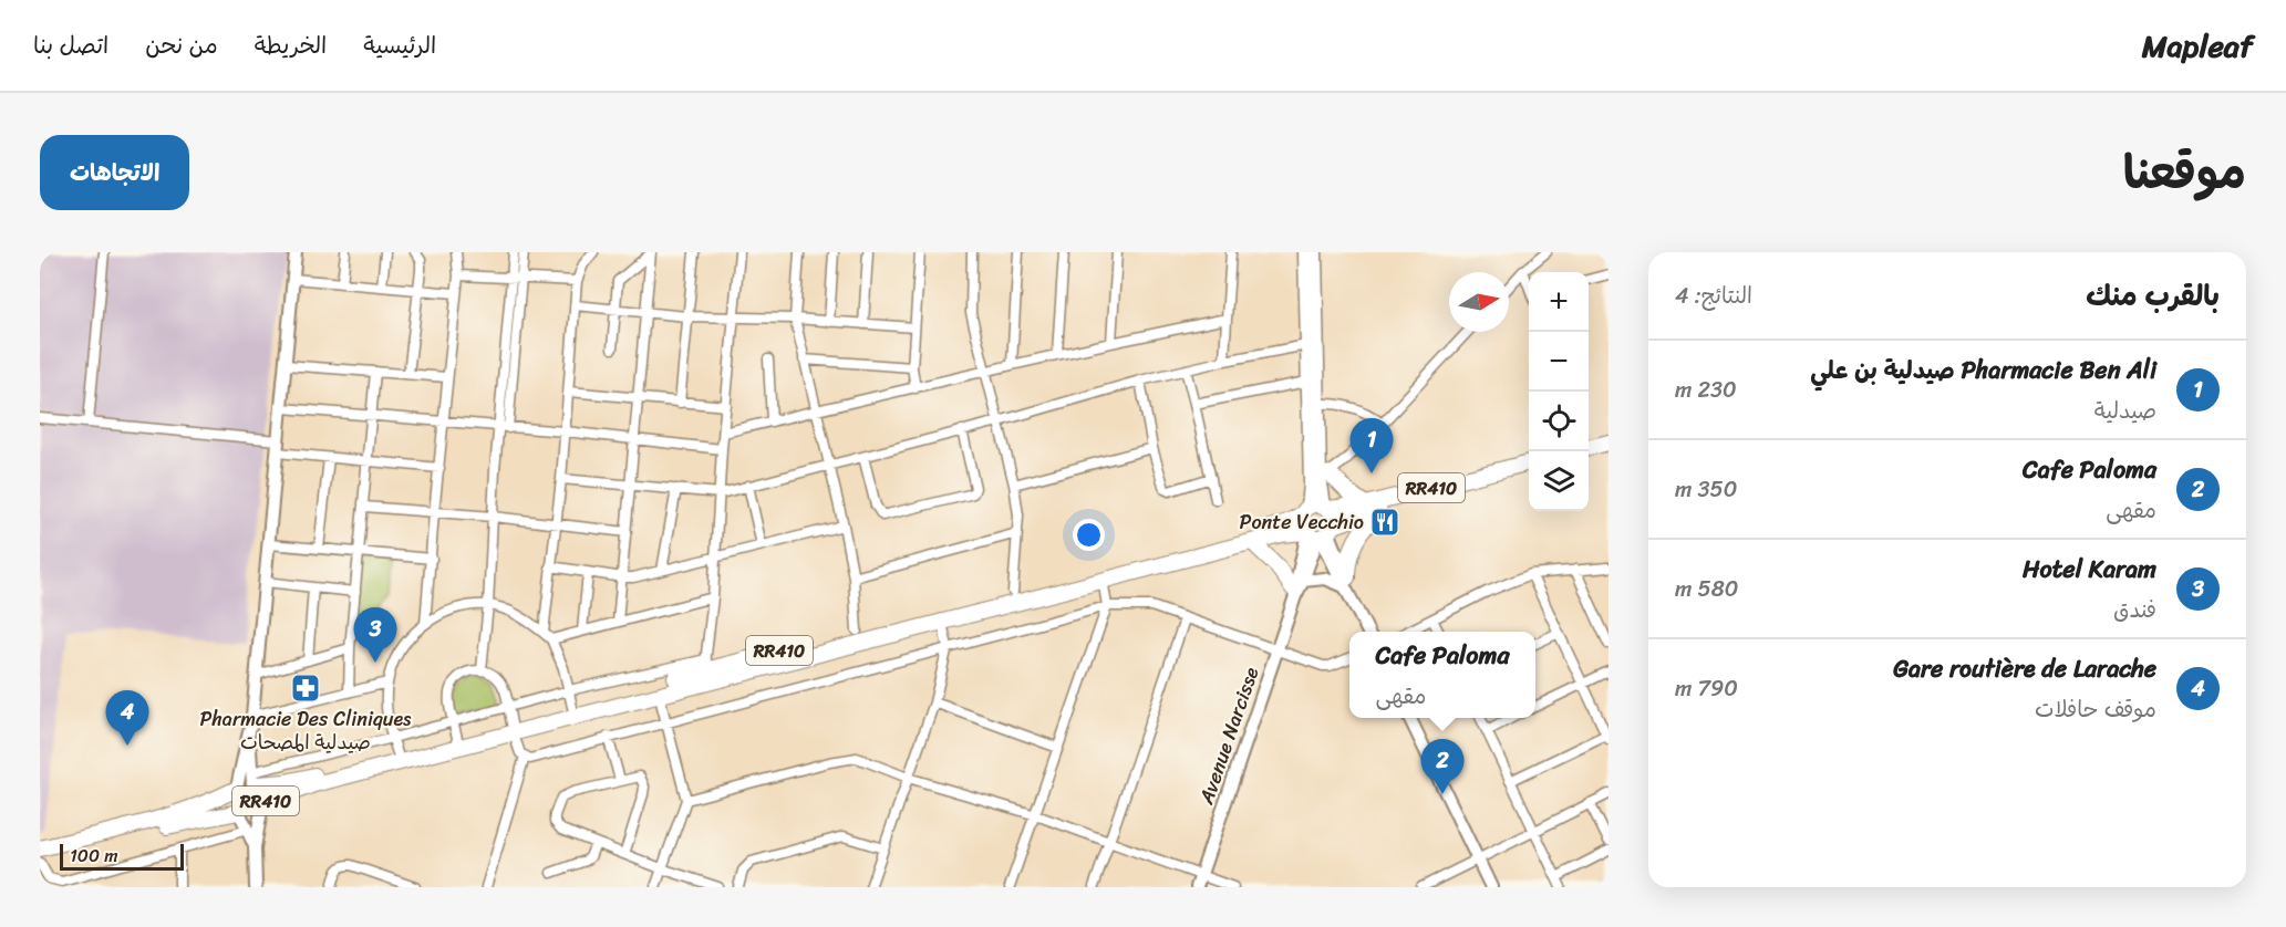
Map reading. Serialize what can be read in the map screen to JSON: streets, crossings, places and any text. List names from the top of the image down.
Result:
{
  "streets": {
    "highway": ["RR410"],
    "street": ["Avenue Narcisse"]
  },
  "crossings": [
    ["RR410", "Avenue Narcisse"]
  ],
  "places": {
    "restaurant": ["Ponte Vecchio"],
    "pharmacy": ["Pharmacie Des Cliniques صيدلية المصحات"]
  },
  "scale_bar": "100 m",
  "north": "right",
  "page": {
    "header": "Mapleaf",
    "nav": [
      "الرئيسية",
      "الخريطة",
      "من نحن",
      "اتصل بنا"
    ],
    "title": "موقعنا",
    "buttons": "الاتجاهات",
    "heading": ["بالقرب منك", "النتائج: 4"],
    "map_buttons": ["+", "−"],
    "list": [
      {
        "mark": "1",
        "name": "Pharmacie Ben Ali صيدلية بن علي",
        "note": "صيدلية",
        "value": "230 m"
      },
      {
        "mark": "2",
        "name": "Cafe Paloma",
        "note": "مقهى",
        "value": "350 m"
      },
      {
        "mark": "3",
        "name": "Hotel Karam",
        "note": "فندق",
        "value": "580 m"
      },
      {
        "mark": "4",
        "name": "Gare routière de Larache",
        "note": "موقف حافلات",
        "value": "790 m"
      }
    ],
    "pins": [
      "1",
      "3",
      "4",
      "2"
    ],
    "popup": ["Cafe Paloma", "مقهى"],
    "scale": "100 m"
  }
}
